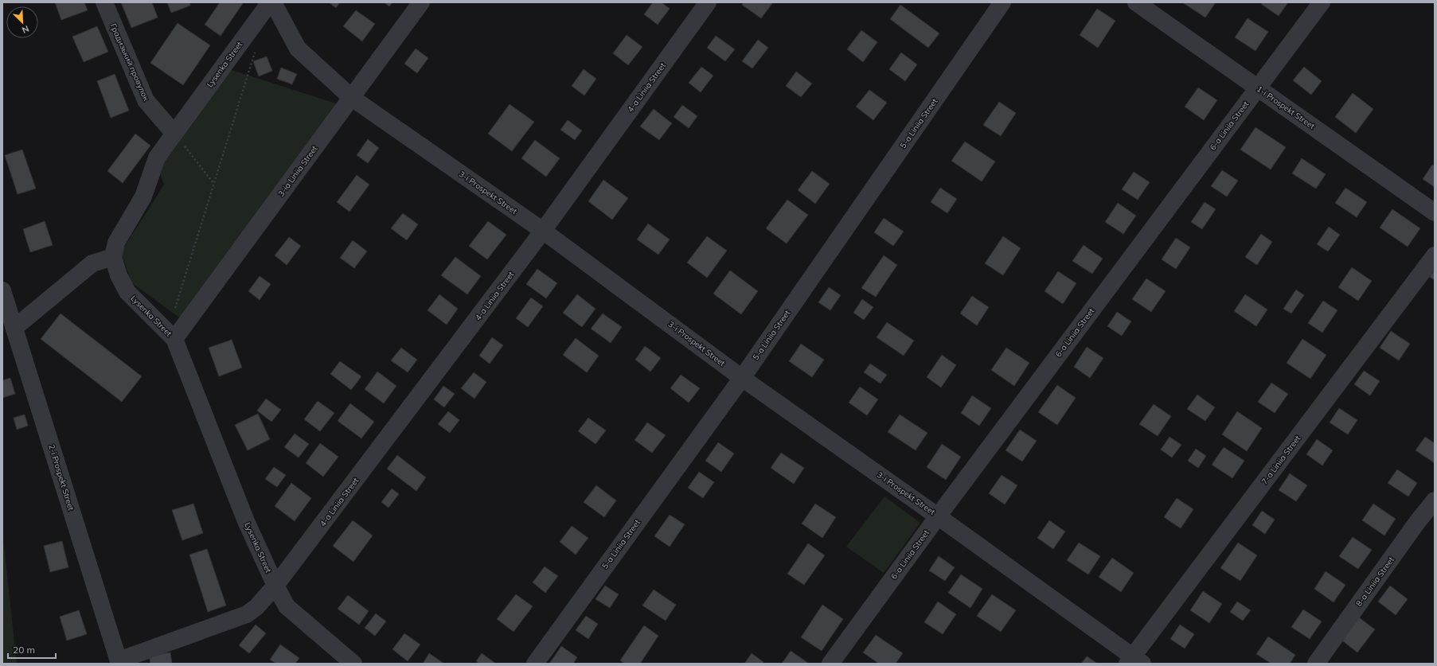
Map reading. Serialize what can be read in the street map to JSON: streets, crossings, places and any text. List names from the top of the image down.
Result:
{
  "streets": {
    "street": [
      "Градизький провулок",
      "Lysenka Street",
      "4-a Liniia Street",
      "1-i Prospekt Street",
      "5-a Liniia Street",
      "6-a Liniia Street",
      "3-ia Liniia Street",
      "3-i Prospekt Street",
      "7-a Liniia Street",
      "2-i Prospekt Street",
      "8-a Liniia Street"
    ]
  },
  "crossings": [
    ["Градизький провулок", "Lysenka Street"],
    ["Lysenka Street", "4-a Liniia Street"],
    ["Lysenka Street", "3-ia Liniia Street"],
    ["4-a Liniia Street", "3-i Prospekt Street"],
    ["4-a Liniia Street", "2-i Prospekt Street"],
    ["1-i Prospekt Street", "6-a Liniia Street"],
    ["5-a Liniia Street", "3-i Prospekt Street"],
    ["6-a Liniia Street", "3-i Prospekt Street"],
    ["3-ia Liniia Street", "3-i Prospekt Street"],
    ["3-i Prospekt Street", "7-a Liniia Street"]
  ],
  "scale_bar": "20 m",
  "north": "bottom right"
}
